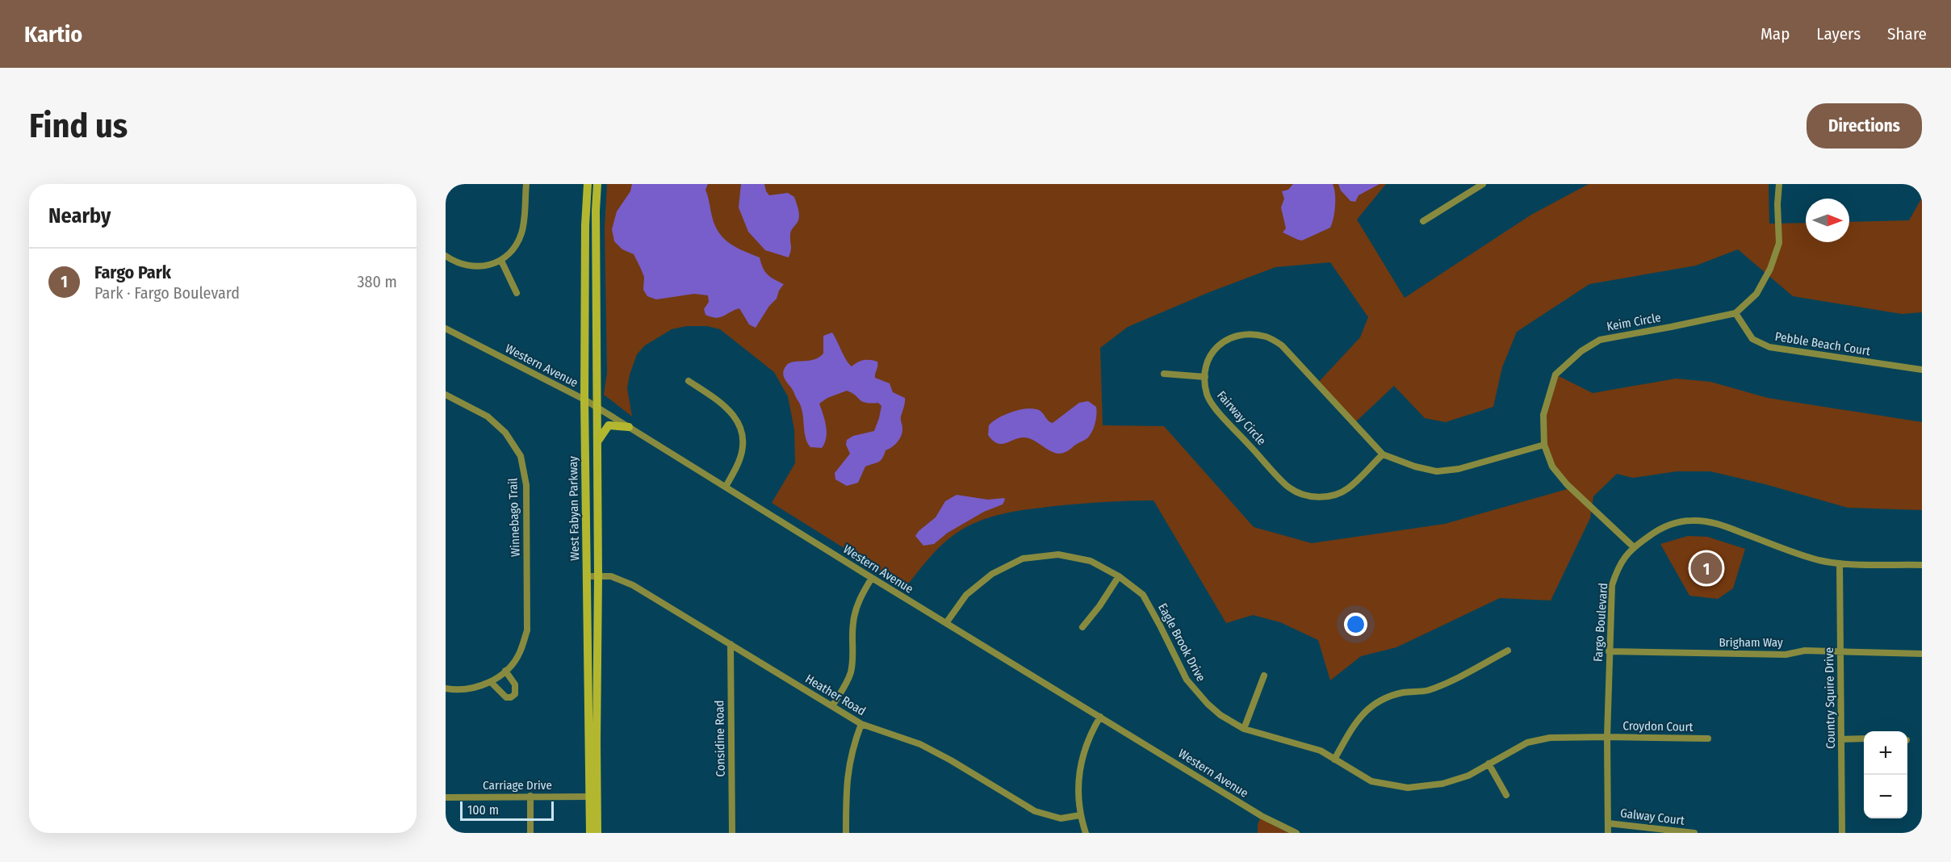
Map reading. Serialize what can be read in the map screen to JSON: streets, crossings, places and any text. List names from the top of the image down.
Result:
{
  "streets": {
    "main road": ["West Fabyan Parkway"],
    "street": [
      "Keim Circle",
      "Pebble Beach Court",
      "Western Avenue",
      "Fairway Circle",
      "Winnebago Trail",
      "Fargo Boulevard",
      "Eagle Brook Drive",
      "Brigham Way",
      "Heather Road",
      "Country Squire Drive",
      "Croydon Court",
      "Considine Road",
      "Carriage Drive",
      "Galway Court"
    ]
  },
  "crossings": [
    ["Keim Circle", "Pebble Beach Court"],
    ["Keim Circle", "Fairway Circle"],
    ["Keim Circle", "Fargo Boulevard"],
    ["Western Avenue", "West Fabyan Parkway"],
    ["Western Avenue", "Eagle Brook Drive"],
    ["West Fabyan Parkway", "Heather Road"],
    ["West Fabyan Parkway", "Carriage Drive"],
    ["Fargo Boulevard", "Eagle Brook Drive"],
    ["Fargo Boulevard", "Brigham Way"],
    ["Fargo Boulevard", "Country Squire Drive"],
    ["Fargo Boulevard", "Croydon Court"],
    ["Fargo Boulevard", "Galway Court"],
    ["Eagle Brook Drive", "Croydon Court"],
    ["Brigham Way", "Country Squire Drive"],
    ["Heather Road", "Considine Road"]
  ],
  "scale_bar": "100 m",
  "north": "right",
  "page": {
    "header": "Kartio",
    "nav": ["Map", "Layers", "Share"],
    "buttons": "Directions",
    "title": "Find us",
    "heading": "Nearby",
    "list": [
      {
        "mark": "1",
        "name": "Fargo Park",
        "note": "Park · Fargo Boulevard",
        "value": "380 m"
      }
    ],
    "pins": "1",
    "map_buttons": ["+", "−"],
    "scale": "100 m"
  }
}
